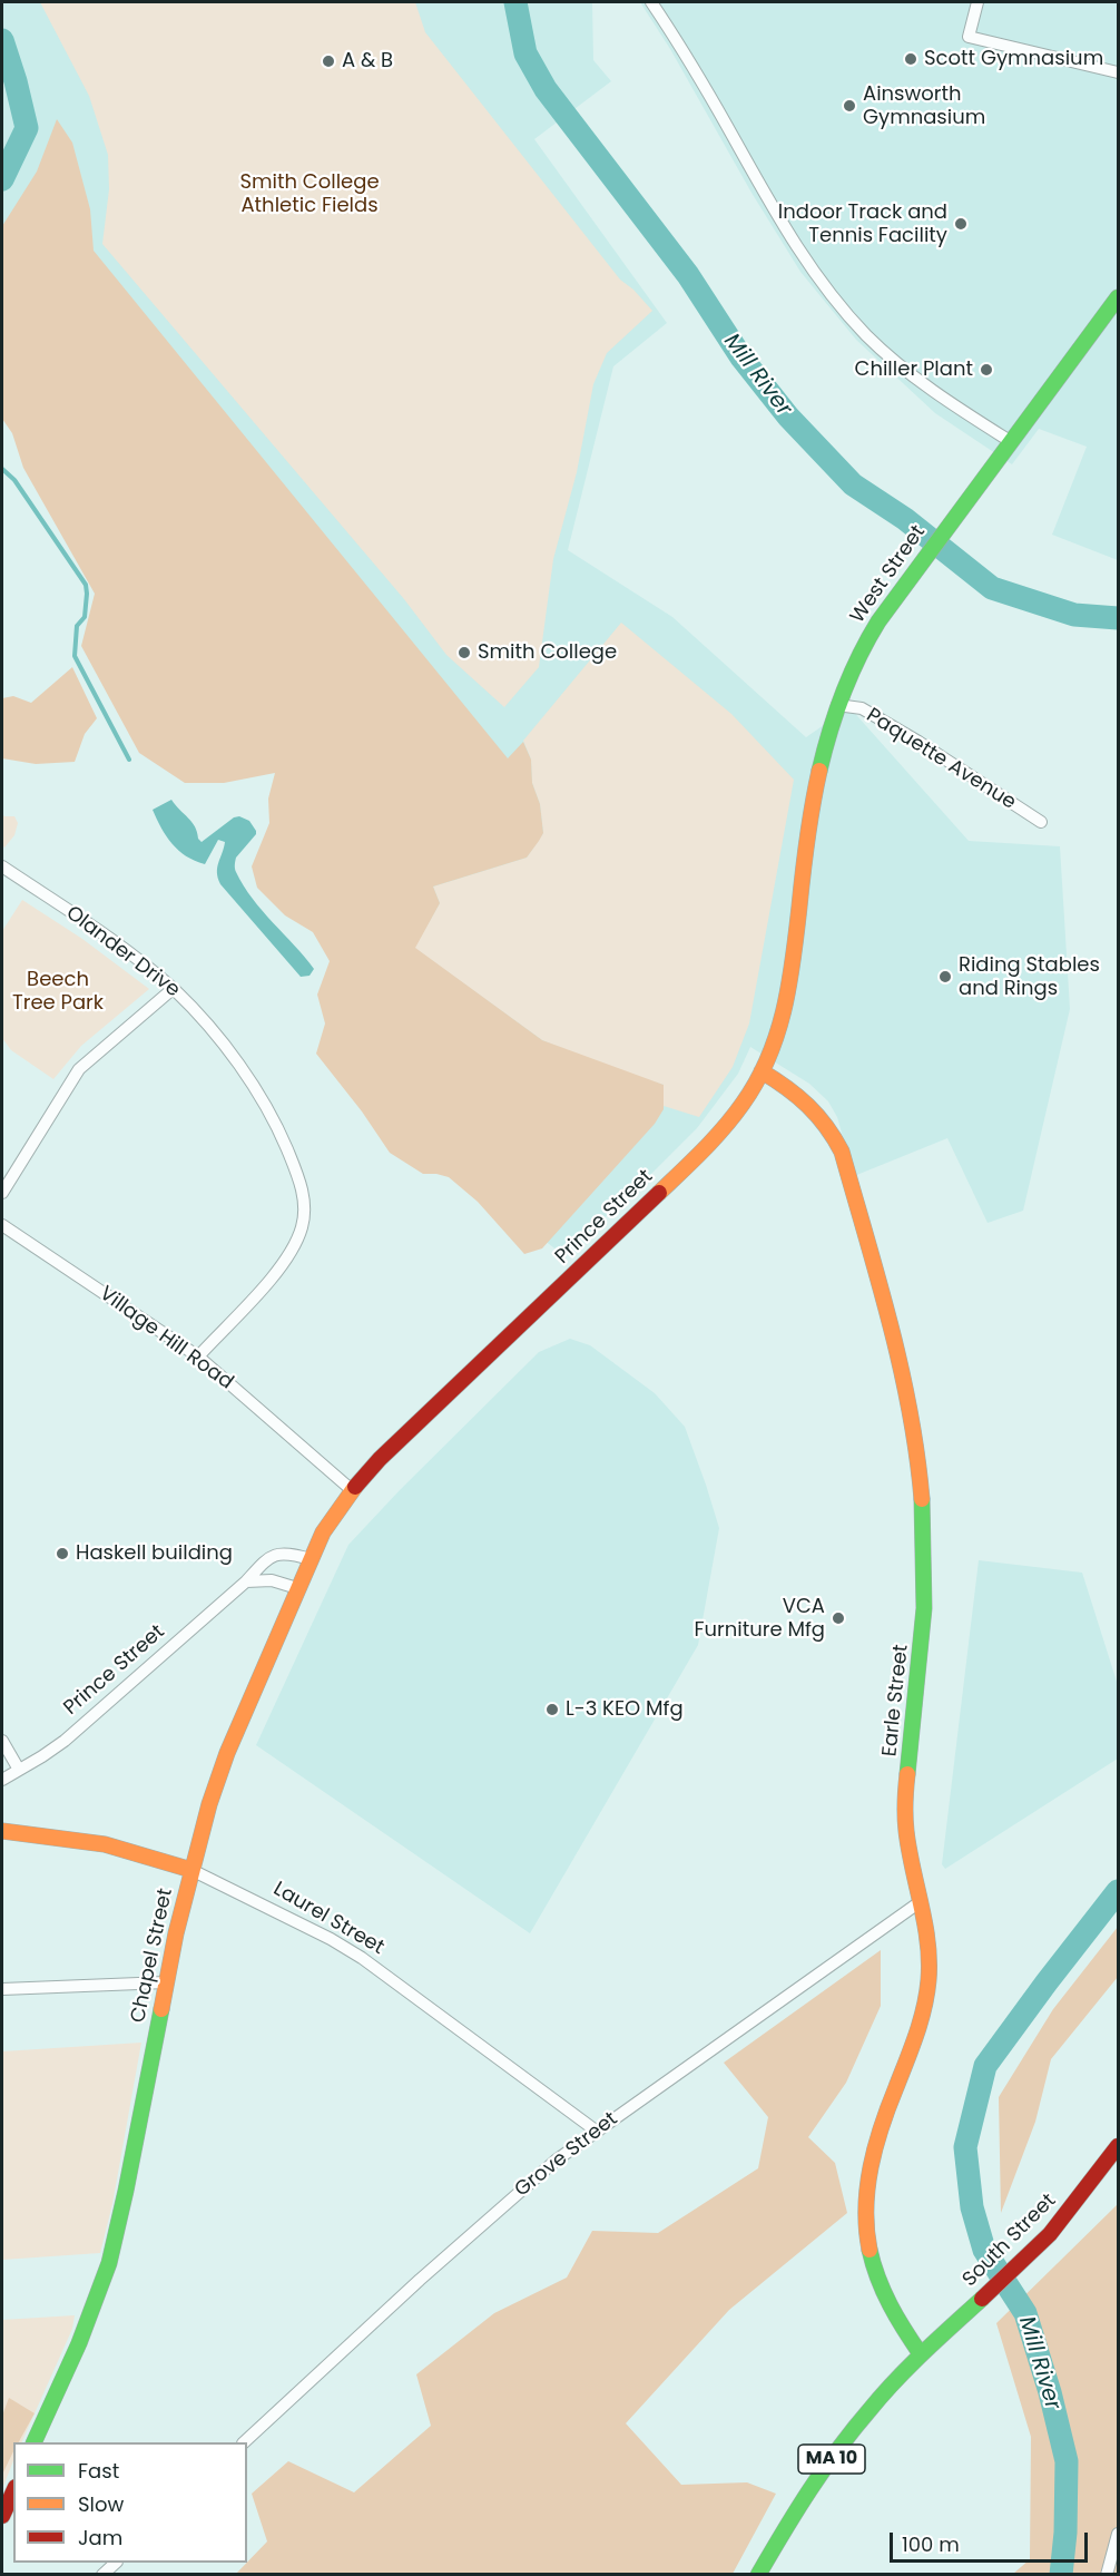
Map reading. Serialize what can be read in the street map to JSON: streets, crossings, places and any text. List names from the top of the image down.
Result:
{
  "streets": {
    "main road": [
      "West Street",
      "Prince Street",
      "Earle Street",
      "Laurel Street",
      "Chapel Street",
      "South Street",
      "MA 10"
    ],
    "street": [
      "Paquette Avenue",
      "Olander Drive",
      "Village Hill Road",
      "Grove Street"
    ]
  },
  "crossings": [
    ["West Street", "Paquette Avenue"],
    ["West Street", "Prince Street"],
    ["Olander Drive", "Village Hill Road"],
    ["Prince Street", "Village Hill Road"],
    ["Prince Street", "Earle Street"],
    ["Prince Street", "Chapel Street"],
    ["Village Hill Road", "Chapel Street"],
    ["Earle Street", "Grove Street"],
    ["Earle Street", "South Street"],
    ["Earle Street", "MA 10"],
    ["Laurel Street", "Chapel Street"],
    ["Laurel Street", "Grove Street"],
    ["South Street", "MA 10"]
  ],
  "water": ["Mill River"],
  "parks": ["Smith College Athletic Fields", "Beech Tree Park"],
  "places": [
    "Scott Gymnasium",
    "A & B",
    "Ainsworth Gymnasium",
    "Indoor Track and Tennis Facility",
    "Chiller Plant",
    "Smith College",
    "Riding Stables and Rings",
    "Haskell building",
    "VCA Furniture Mfg",
    "L-3 KEO Mfg"
  ],
  "legend": ["Fast", "Slow", "Jam"],
  "scale_bar": "100 m"
}
